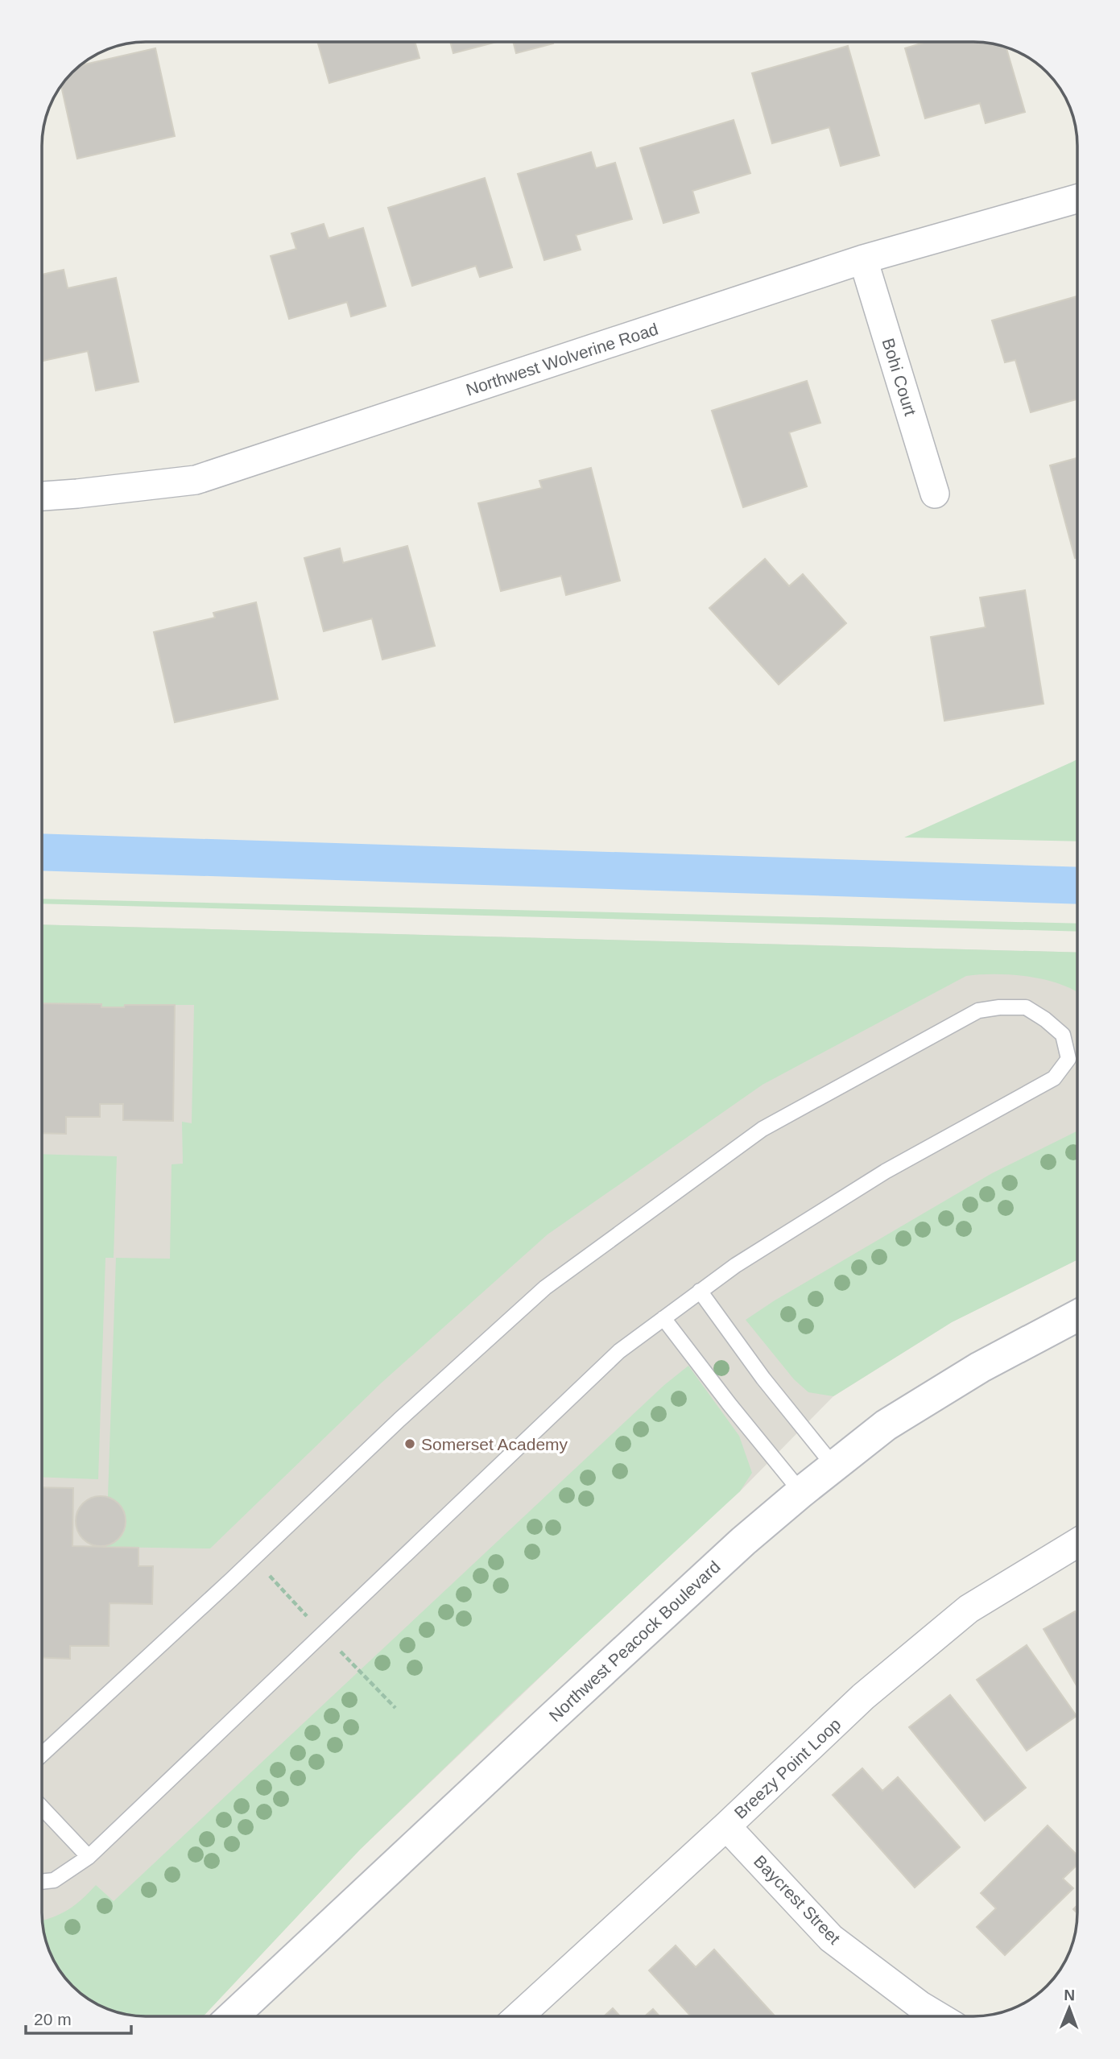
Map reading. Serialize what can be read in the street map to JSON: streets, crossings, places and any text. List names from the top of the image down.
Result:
{
  "streets": {
    "street": [
      "Northwest Wolverine Road",
      "Bohi Court",
      "Northwest Peacock Boulevard",
      "Breezy Point Loop",
      "Baycrest Street"
    ]
  },
  "crossings": [
    ["Northwest Wolverine Road", "Bohi Court"],
    ["Breezy Point Loop", "Baycrest Street"]
  ],
  "places": ["Somerset Academy"],
  "scale_bar": "20 m",
  "north": "top"
}
